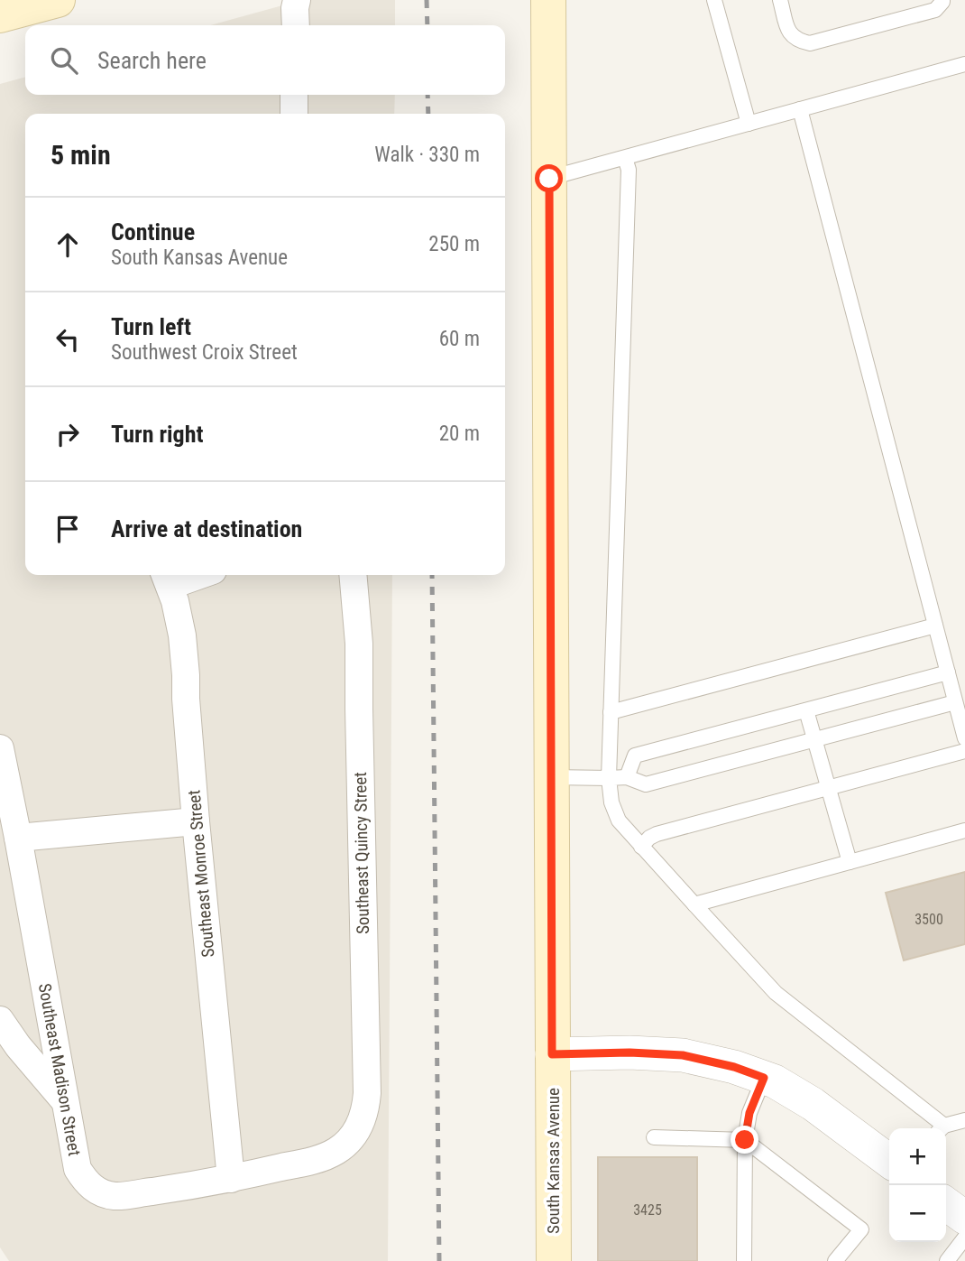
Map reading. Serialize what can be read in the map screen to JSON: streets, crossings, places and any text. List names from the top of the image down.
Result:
{
  "streets": {
    "main road": ["South Kansas Avenue"],
    "street": ["Southeast Quincy Street", "Southeast Monroe Street", "Southeast Madison Street"]
  },
  "crossings": [
    ["Southeast Quincy Street", "Southeast Madison Street"],
    ["Southeast Monroe Street", "Southeast Madison Street"]
  ],
  "house_numbers": ["3500", "3425"],
  "page": {
    "search": "Search here",
    "heading": ["5 min", "Walk · 330 m"],
    "list": [
      ["Continue", "South Kansas Avenue", "250 m"],
      ["Turn left", "Southwest Croix Street", "60 m"],
      ["Turn right", "20 m"],
      "Arrive at destination"
    ],
    "map_buttons": ["+", "−"]
  }
}
